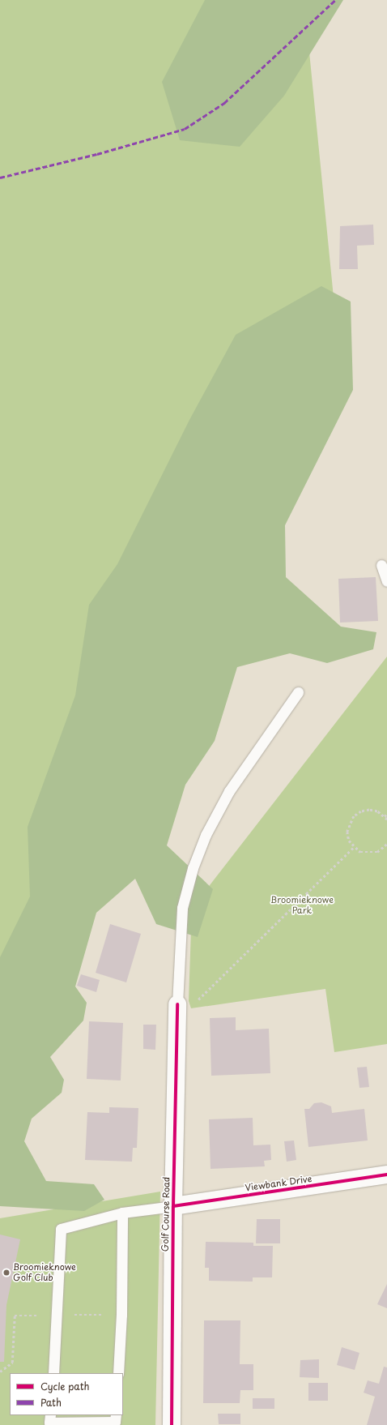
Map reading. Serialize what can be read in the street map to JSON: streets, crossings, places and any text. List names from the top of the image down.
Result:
{
  "streets": {
    "street": ["Viewbank Drive", "Golf Course Road"]
  },
  "crossings": [
    ["Viewbank Drive", "Golf Course Road"]
  ],
  "parks": ["Broomieknowe Park"],
  "places": ["Broomieknowe Golf Club"],
  "legend": ["Cycle path", "Path"]
}
